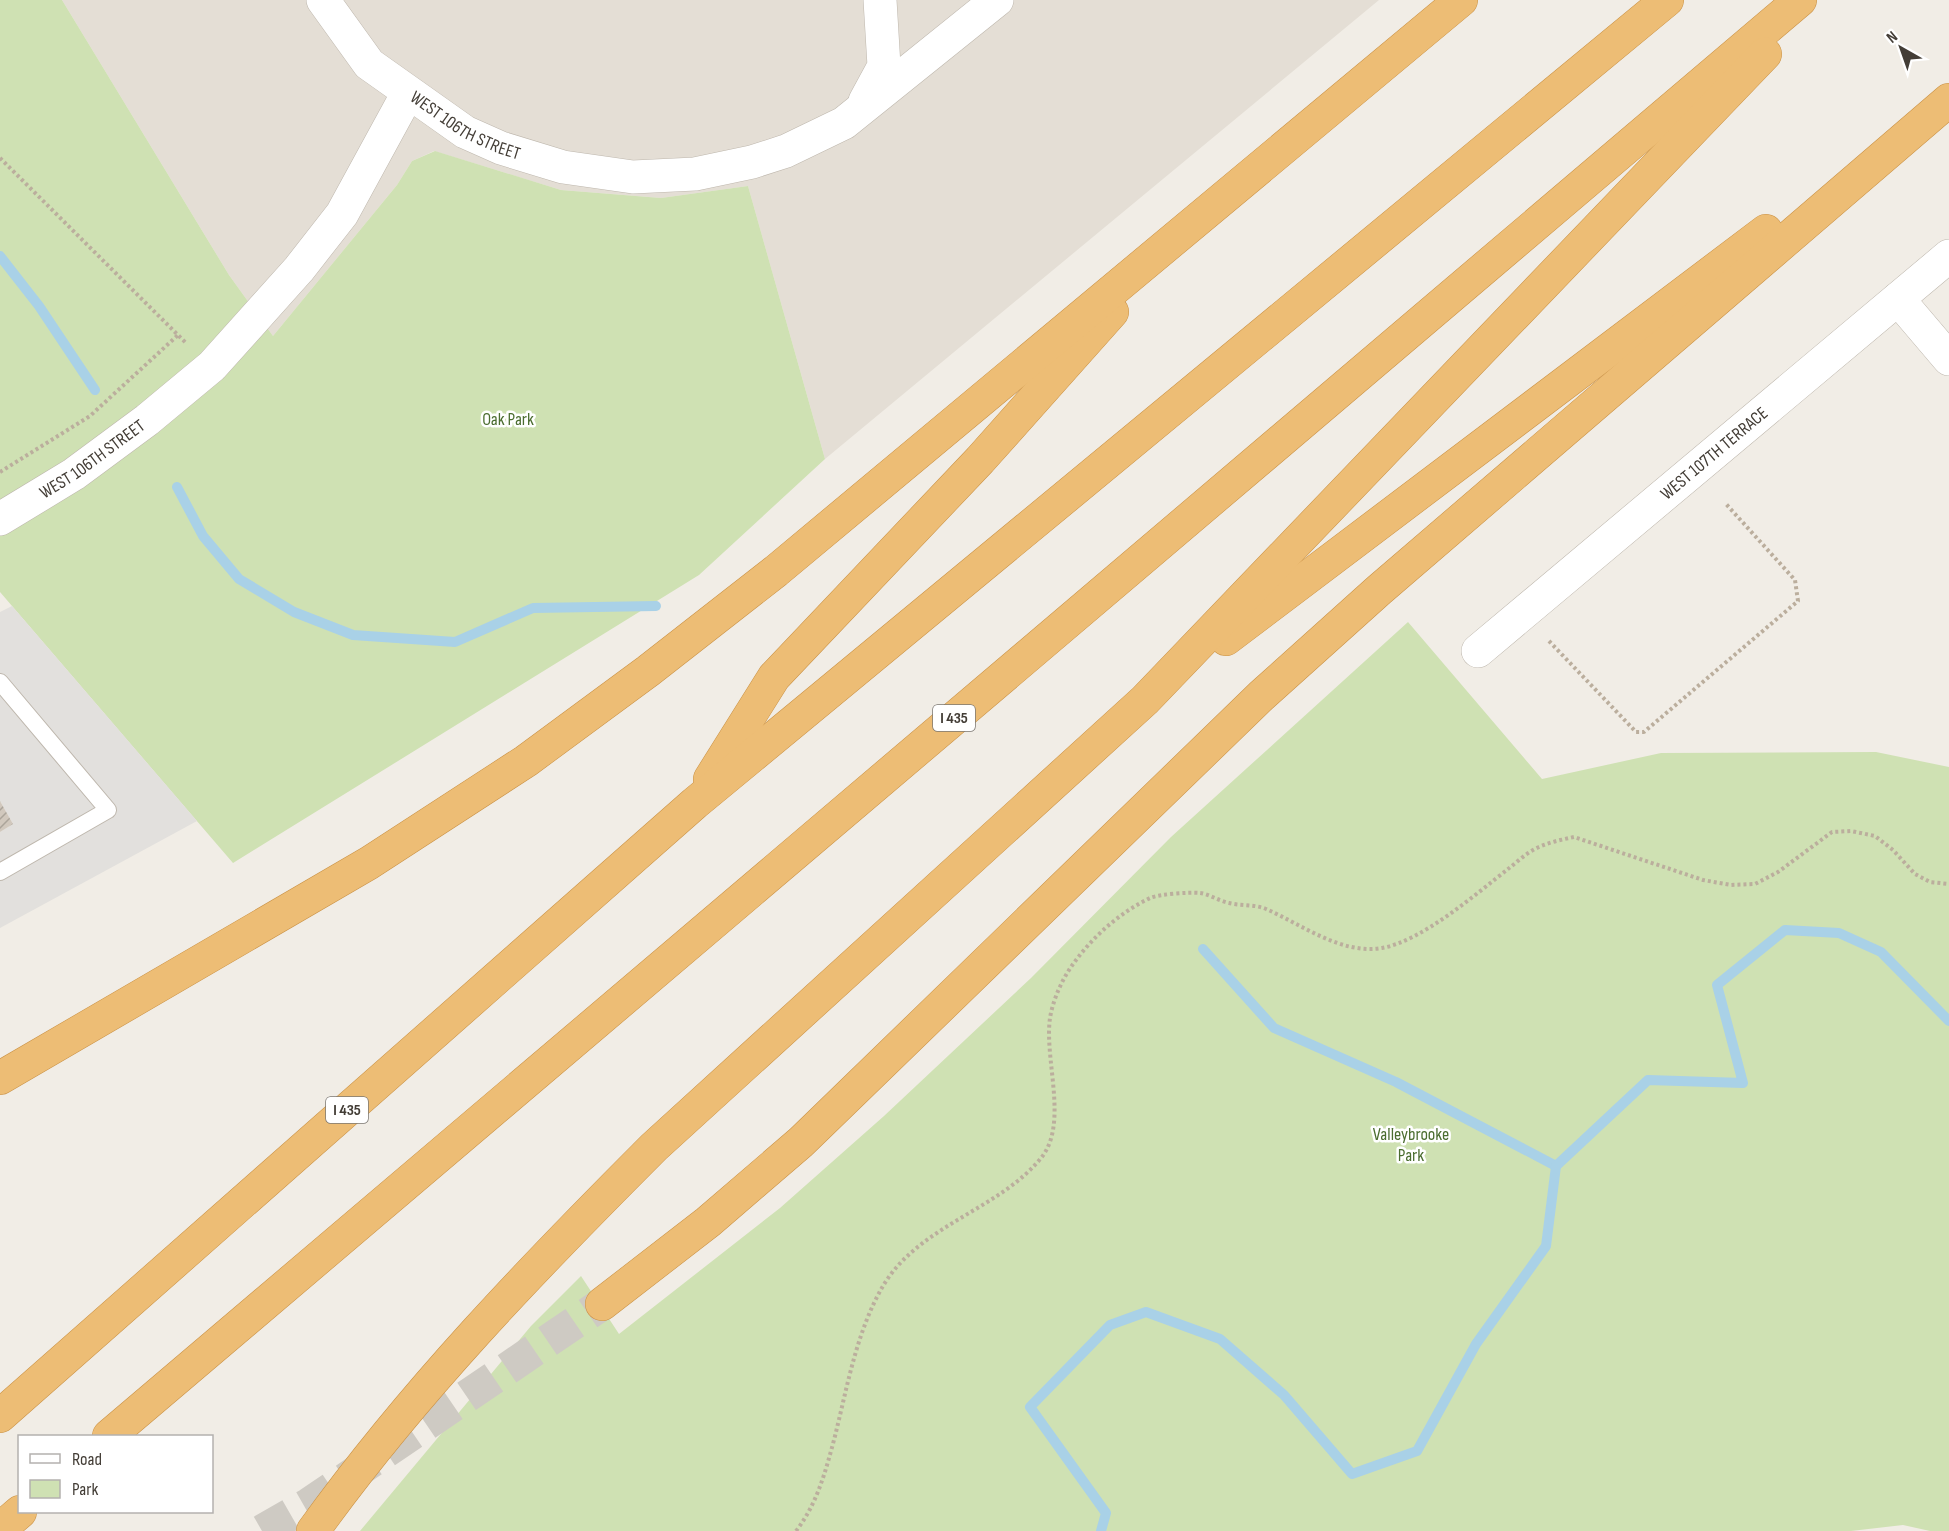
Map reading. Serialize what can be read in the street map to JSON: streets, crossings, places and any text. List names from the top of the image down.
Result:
{
  "streets": {
    "highway": ["I 435"],
    "street": ["WEST 106TH STREET", "WEST 107TH TERRACE"]
  },
  "parks": ["Oak Park", "Valleybrooke Park"],
  "legend": ["Road", "Park"],
  "north": "top left"
}
